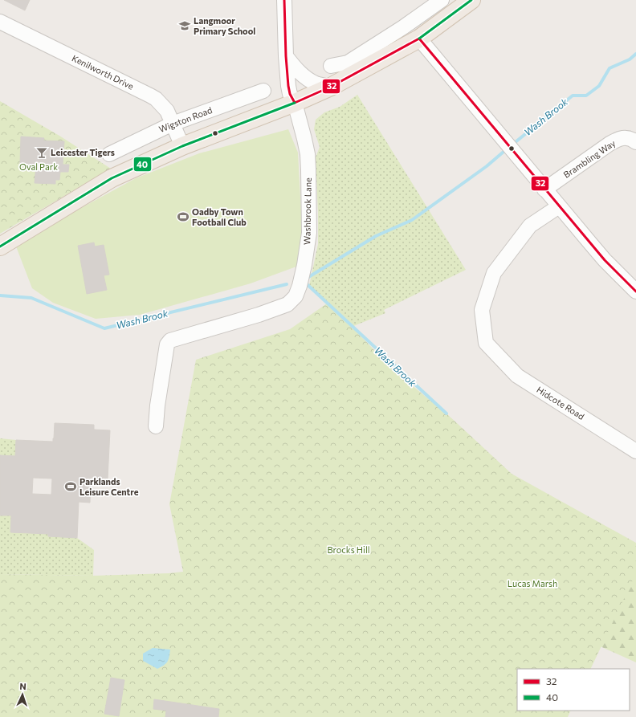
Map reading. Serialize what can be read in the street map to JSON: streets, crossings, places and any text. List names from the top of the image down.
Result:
{
  "streets": {
    "street": [
      "Kenilworth Drive",
      "Wigston Road",
      "Brambling Way",
      "Washbrook Lane",
      "Hidcote Road"
    ]
  },
  "crossings": [
    ["Kenilworth Drive", "Wigston Road"]
  ],
  "water": ["Wash Brook"],
  "parks": ["Oval Park", "Brocks Hill", "Lucas Marsh"],
  "places": {
    "school or university": ["Langmoor Primary School"],
    "bar": ["Leicester Tigers"],
    "sports": ["Oadby Town Football Club", "Parklands Leisure Centre"]
  },
  "lines": ["transit line 32", "transit line 40"],
  "legend": ["32", "40"],
  "north": "top"
}
